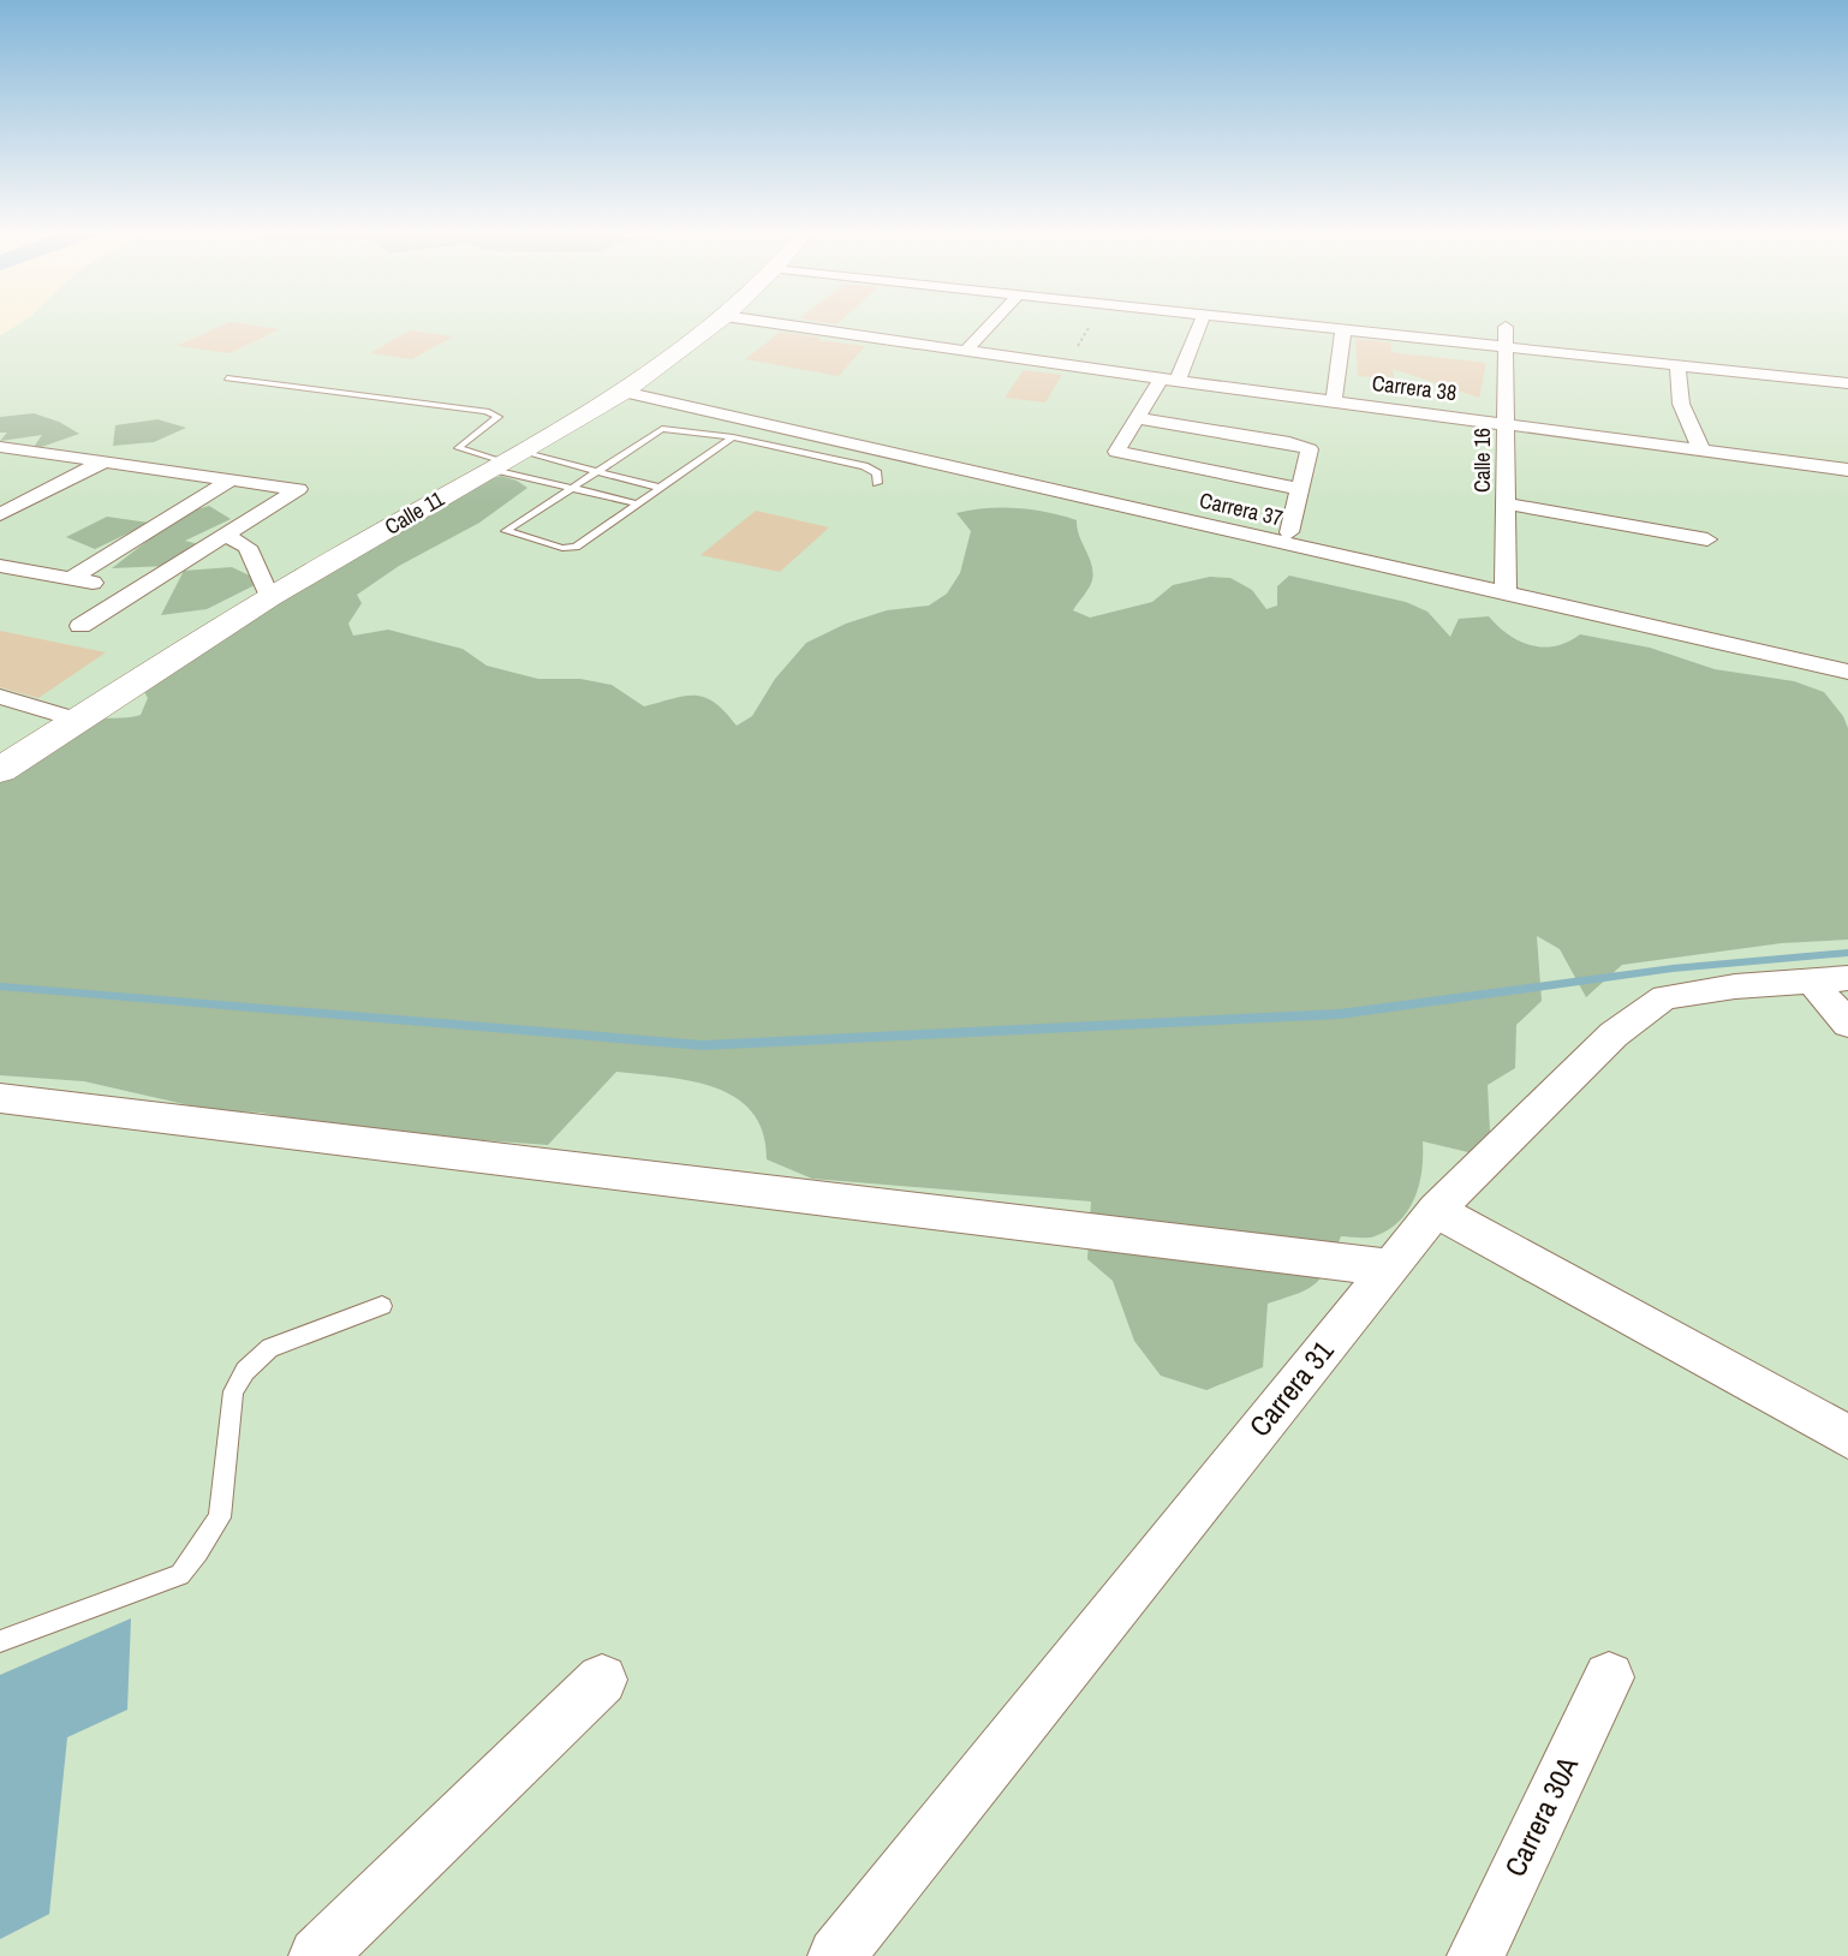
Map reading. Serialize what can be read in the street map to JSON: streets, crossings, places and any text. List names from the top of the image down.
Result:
{
  "streets": {
    "main road": ["Calle 11"],
    "street": [
      "Carrera 38",
      "Calle 16",
      "Carrera 37",
      "Carrera 31",
      "Carrera 30A"
    ]
  },
  "crossings": [
    ["Carrera 38", "Calle 16"],
    ["Calle 16", "Carrera 37"],
    ["Carrera 37", "Calle 11"]
  ]
}
